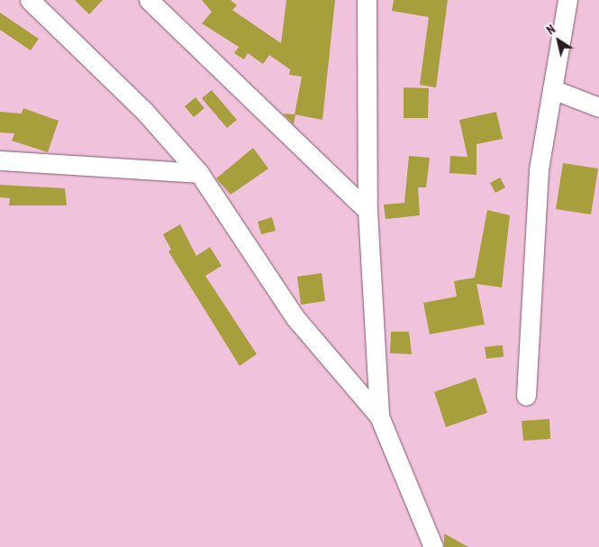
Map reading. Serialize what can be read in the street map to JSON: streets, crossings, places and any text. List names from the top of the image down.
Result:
{
  "north": "top left"
}
